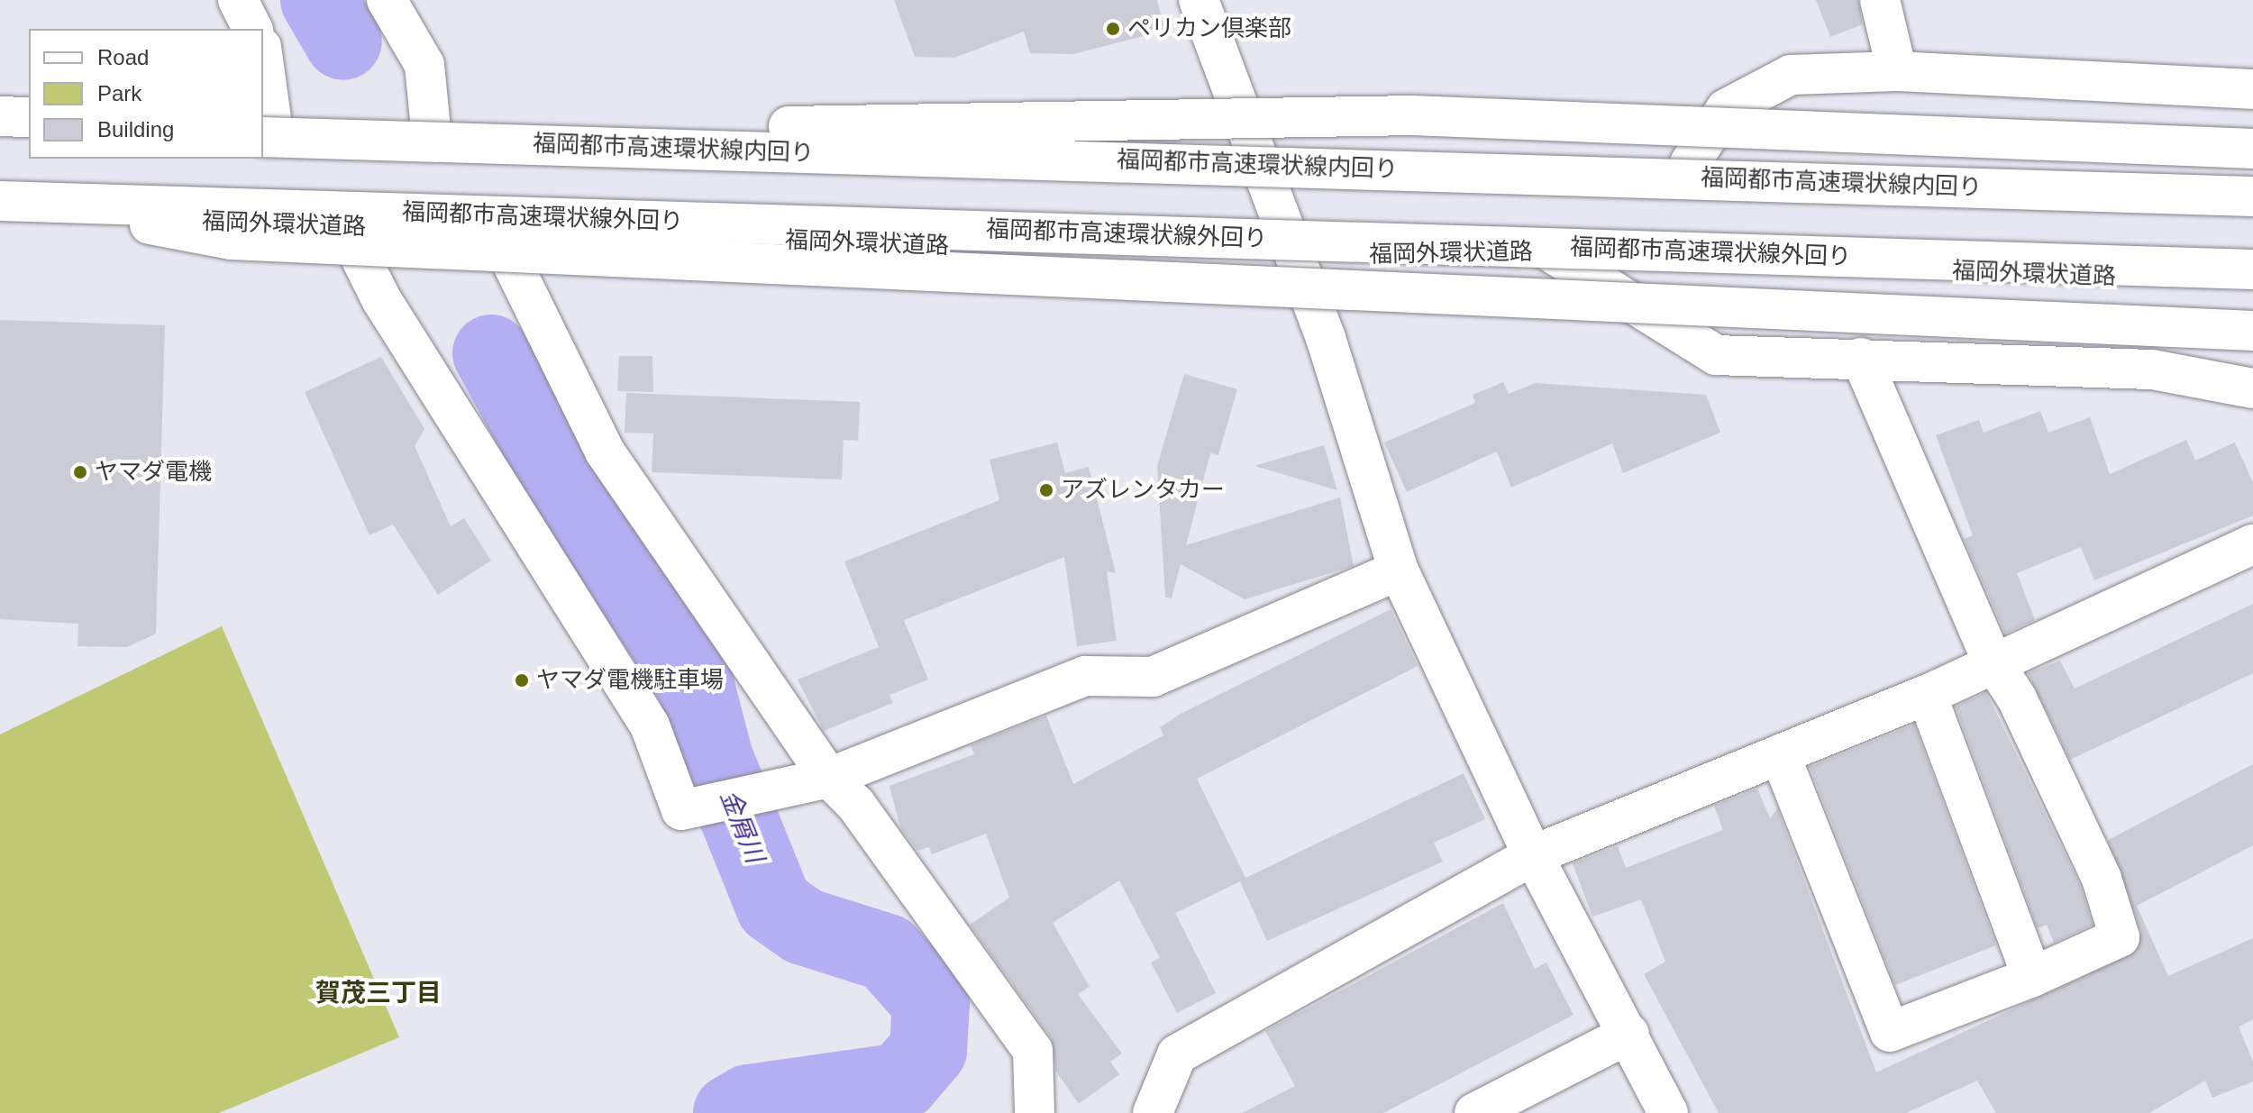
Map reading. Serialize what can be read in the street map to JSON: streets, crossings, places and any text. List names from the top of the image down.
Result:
{
  "streets": {
    "main road": ["福岡都市高速環状線内回り", "福岡都市高速環状線外回り", "福岡外環状道路"]
  },
  "crossings": [
    ["福岡都市高速環状線外回り", "福岡外環状道路"]
  ],
  "districts": ["賀茂三丁目"],
  "water": ["金屑川"],
  "places": [
    "ペリカン倶楽部",
    "ヤマダ電機",
    "アズレンタカー",
    "ヤマダ電機駐車場"
  ],
  "legend": ["Road", "Park", "Building"]
}
